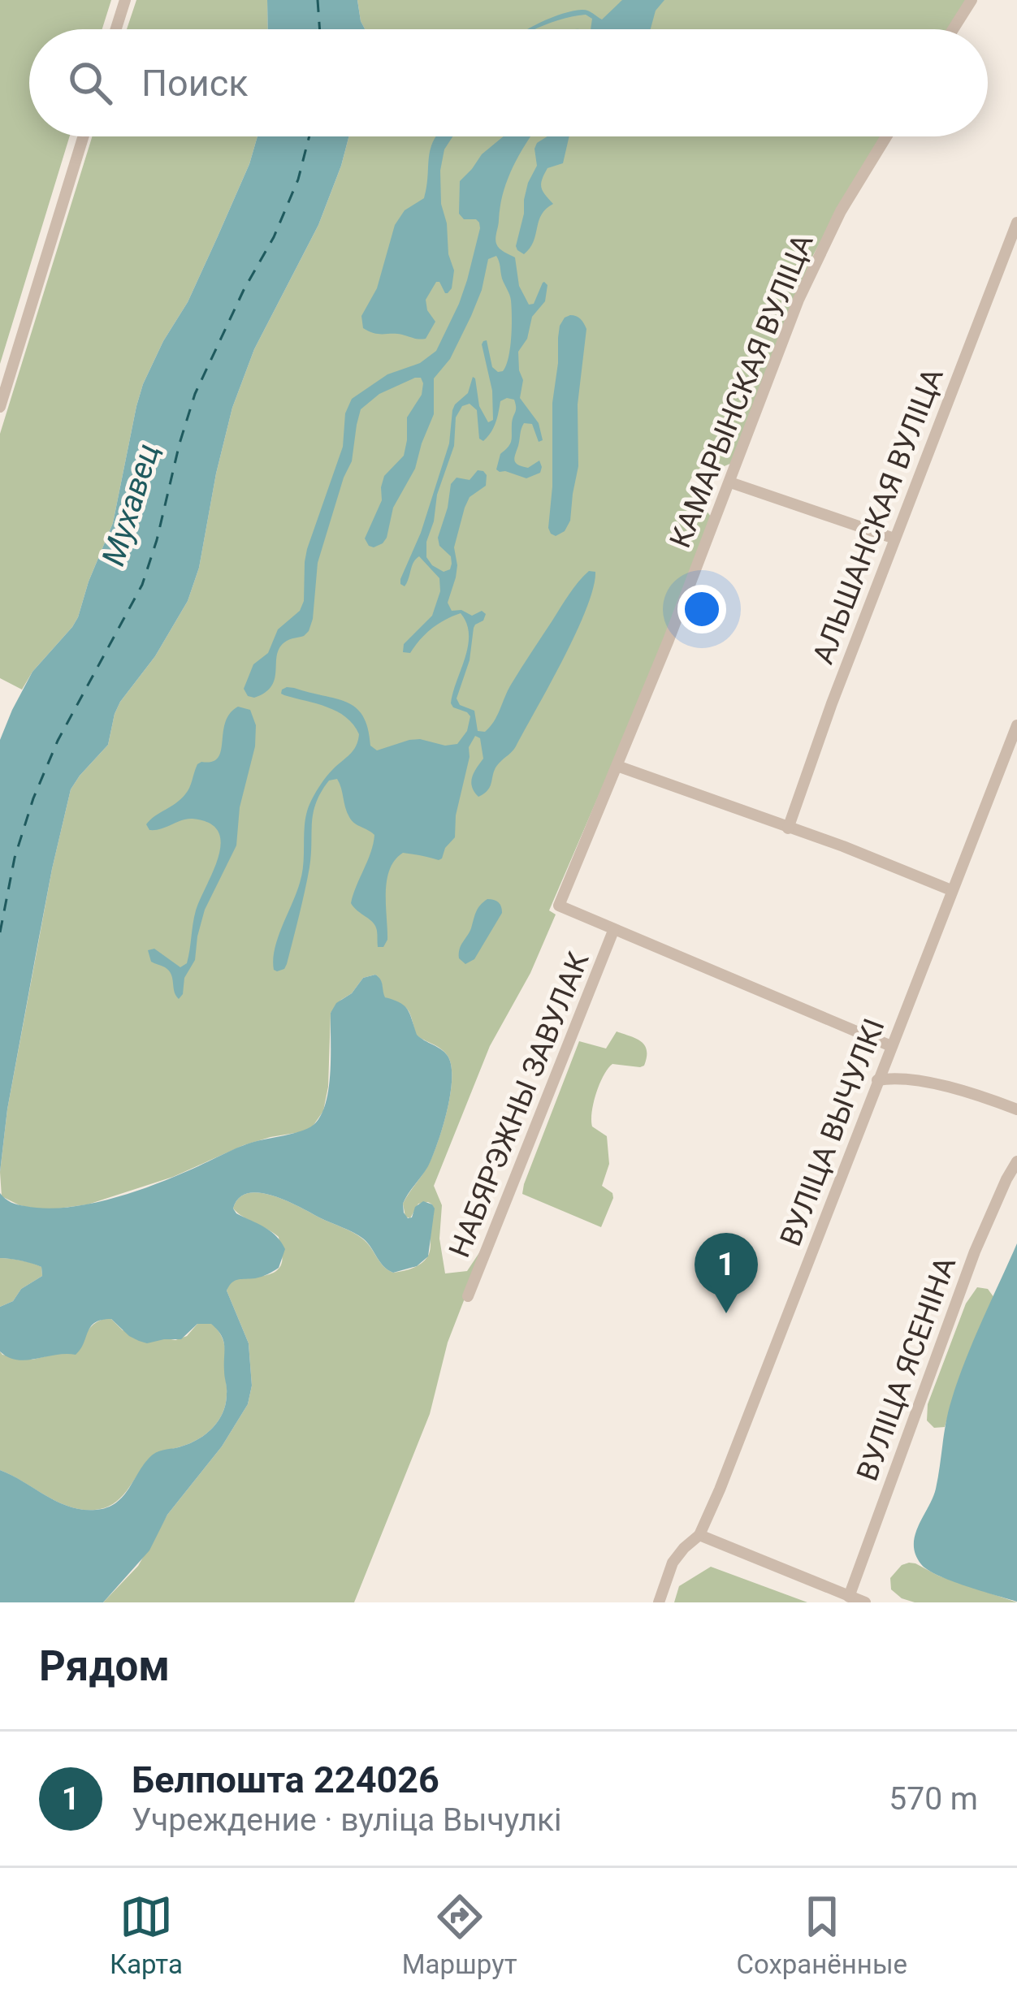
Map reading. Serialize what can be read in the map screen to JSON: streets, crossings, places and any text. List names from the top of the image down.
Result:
{
  "streets": {
    "street": [
      "КАМАРЫНСКАЯ ВУЛІЦА",
      "АЛЬШАНСКАЯ ВУЛІЦА",
      "НАБЯРЭЖНЫ ЗАВУЛАК",
      "ВУЛІЦА ВЫЧУЛКІ",
      "ВУЛІЦА ЯСЕНІНА"
    ]
  },
  "crossings": [
    ["КАМАРЫНСКАЯ ВУЛІЦА", "НАБЯРЭЖНЫ ЗАВУЛАК"]
  ],
  "water": ["Мухавец"],
  "page": {
    "search": "Поиск",
    "pins": "1",
    "heading": "Рядом",
    "list": [
      {
        "mark": "1",
        "name": "Белпошта 224026",
        "note": "Учреждение · вуліца Вычулкі",
        "value": "570 m"
      }
    ],
    "nav": ["Карта", "Маршрут", "Сохранённые"]
  }
}
